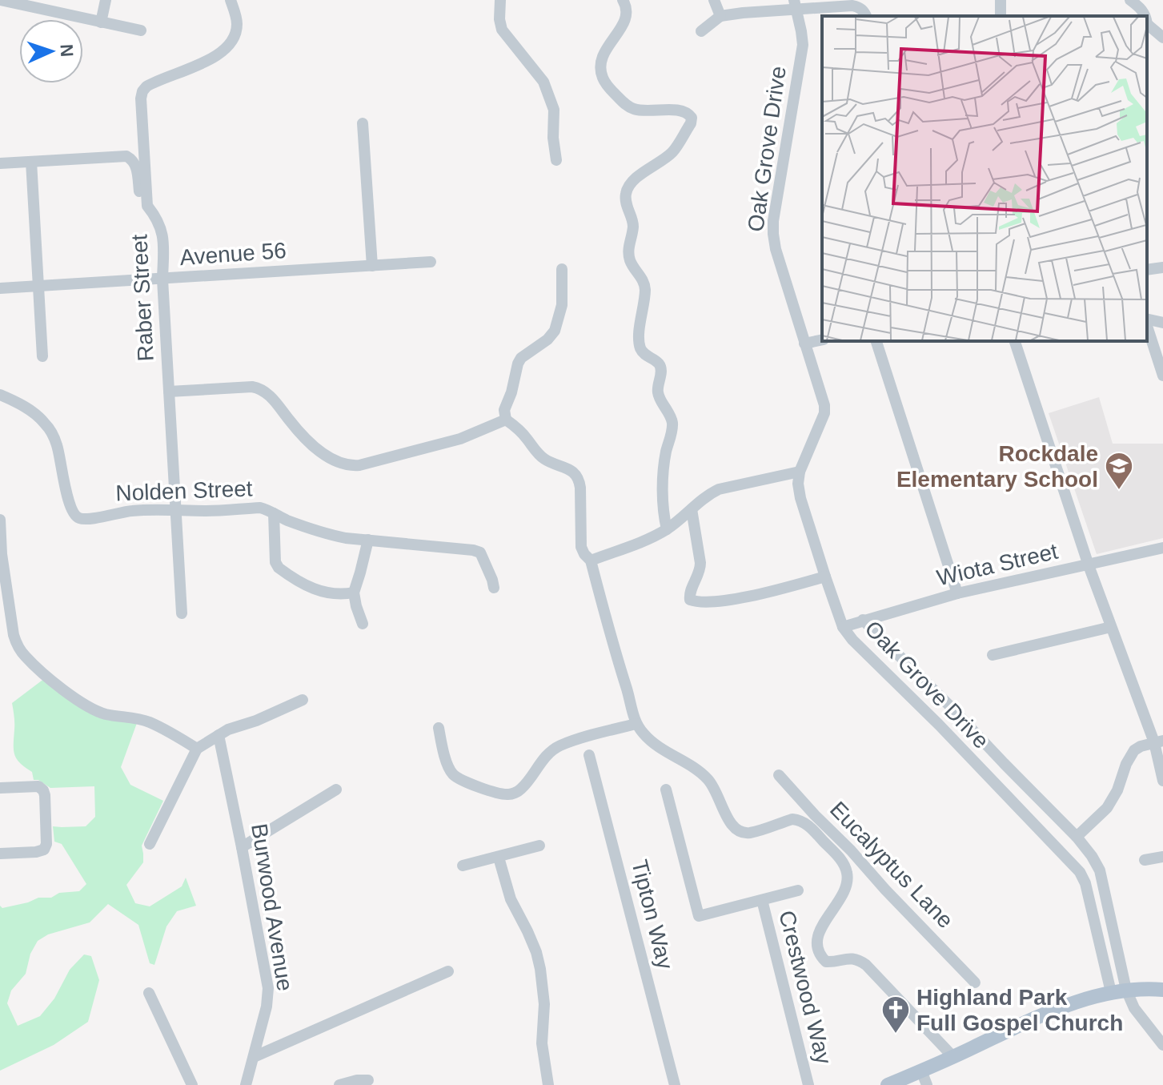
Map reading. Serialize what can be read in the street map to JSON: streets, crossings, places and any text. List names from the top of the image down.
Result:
{
  "streets": {
    "street": [
      "Oak Grove Drive",
      "Avenue 56",
      "Raber Street",
      "Nolden Street",
      "Wiota Street",
      "Eucalyptus Lane",
      "Burwood Avenue",
      "Tipton Way",
      "Crestwood Way"
    ]
  },
  "crossings": [
    ["Oak Grove Drive", "Wiota Street"],
    ["Avenue 56", "Raber Street"],
    ["Raber Street", "Nolden Street"]
  ],
  "places": {
    "school or university": ["Rockdale Elementary School"],
    "church": ["Highland Park Full Gospel Church"]
  },
  "north": "right"
}
